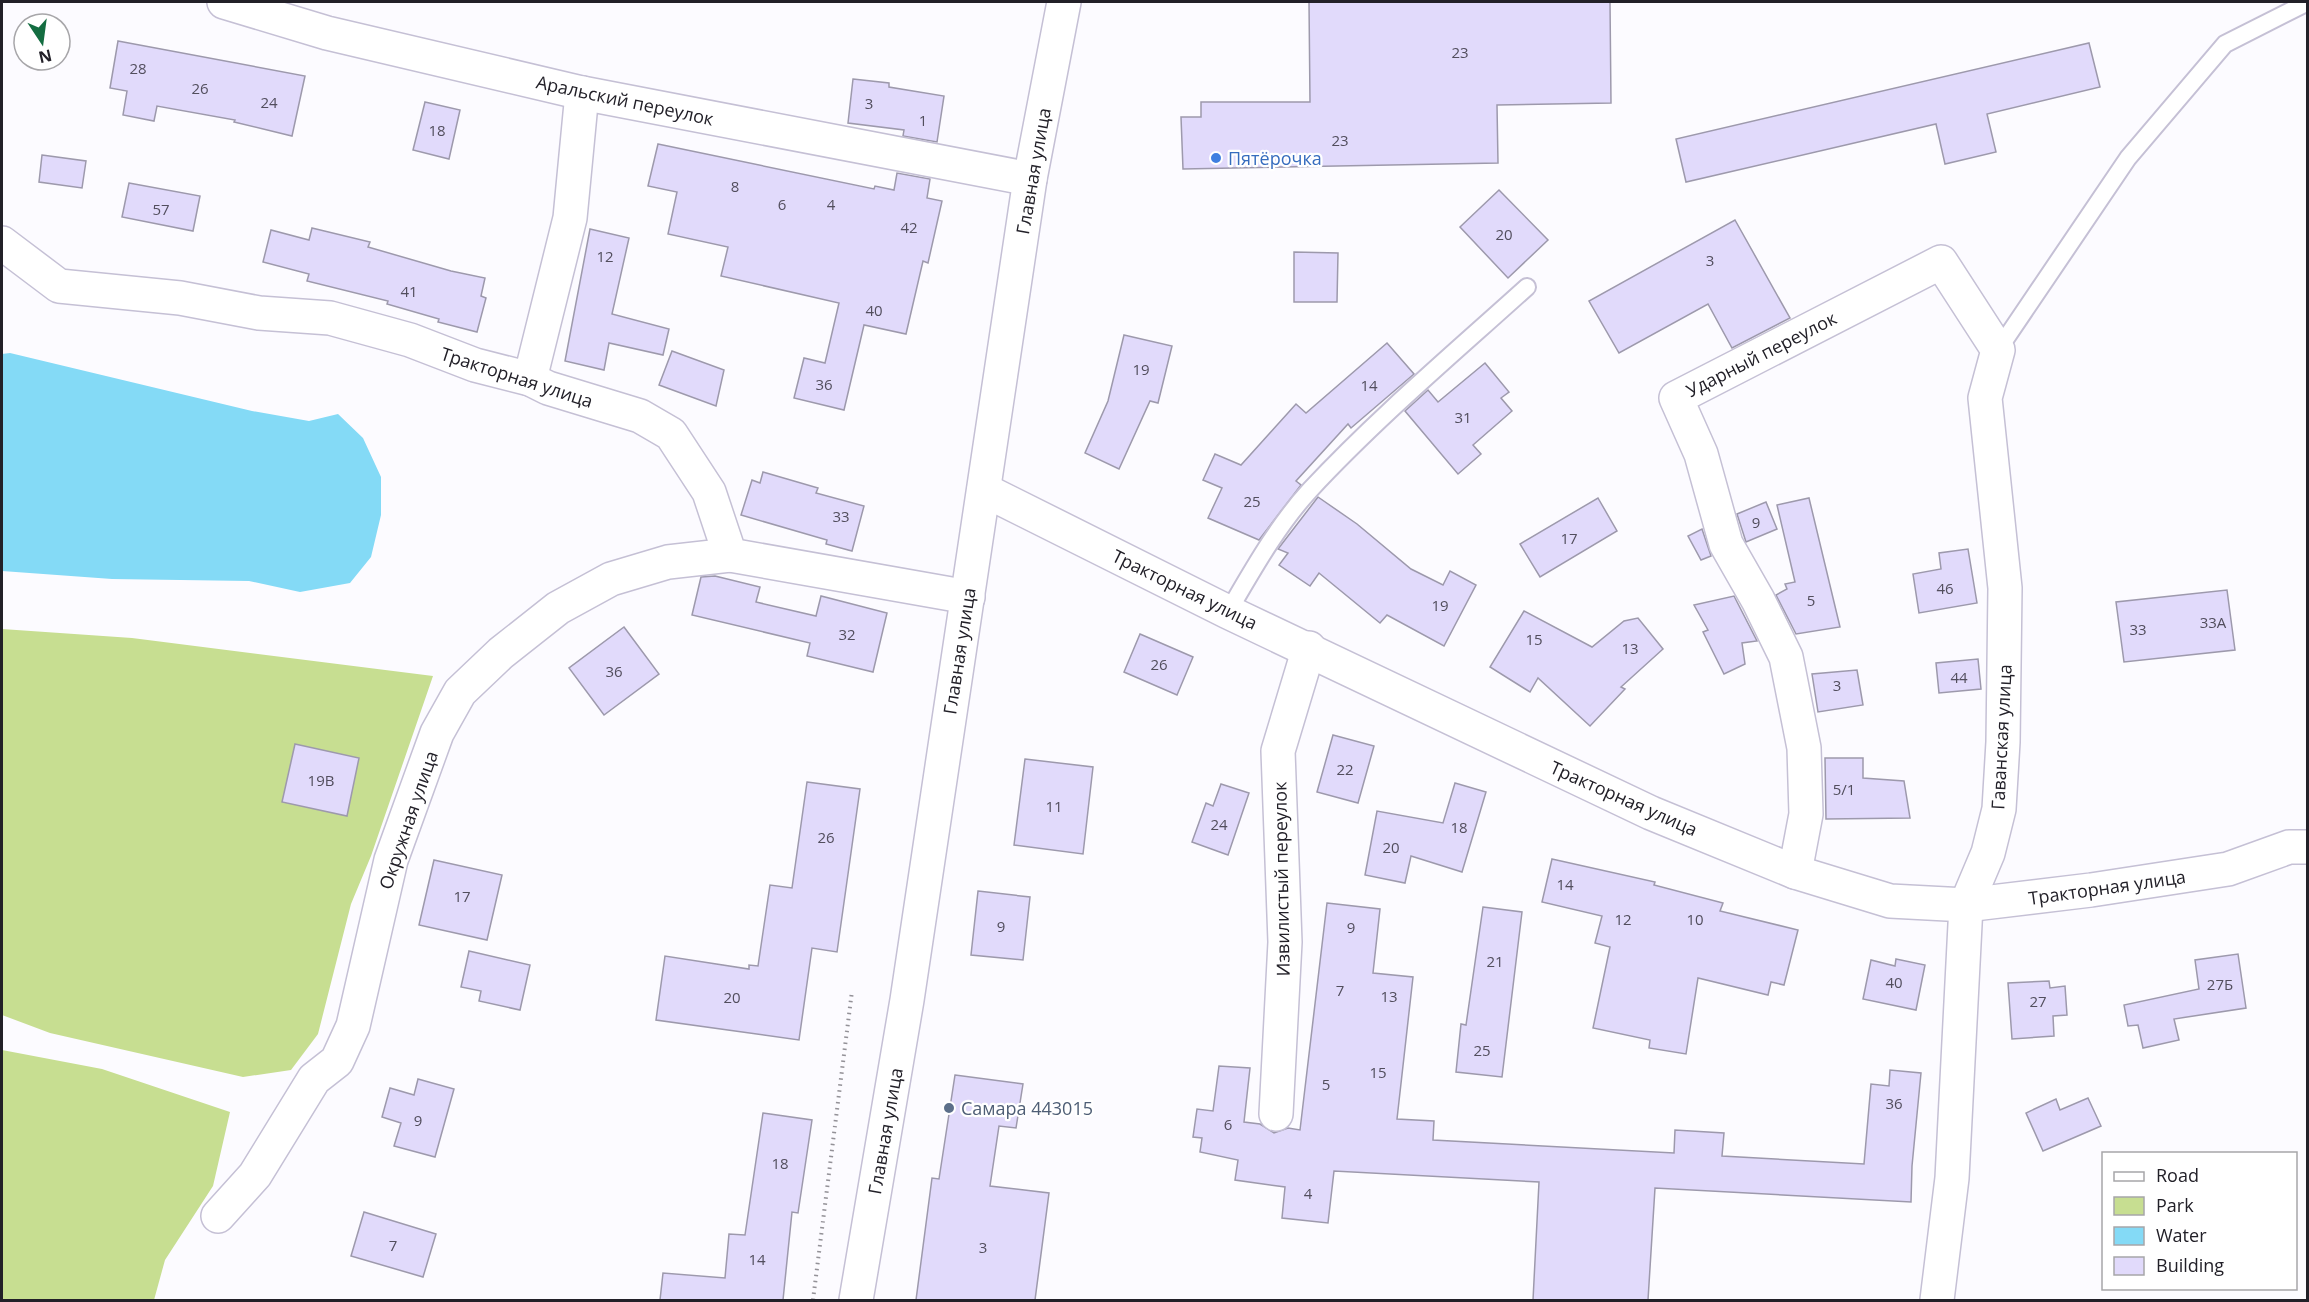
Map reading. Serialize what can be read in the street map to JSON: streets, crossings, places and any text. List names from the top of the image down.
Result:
{
  "streets": {
    "street": [
      "Аральский переулок",
      "Главная улица",
      "Ударный переулок",
      "Тракторная улица",
      "Гаванская улица",
      "Окружная улица",
      "Извилистый переулок"
    ]
  },
  "crossings": [
    ["Аральский переулок", "Главная улица"],
    ["Главная улица", "Тракторная улица"],
    ["Ударный переулок", "Тракторная улица"],
    ["Ударный переулок", "Гаванская улица"],
    ["Тракторная улица", "Гаванская улица"],
    ["Тракторная улица", "Окружная улица"],
    ["Тракторная улица", "Извилистый переулок"]
  ],
  "places": ["Пятёрочка", "Самара 443015"],
  "house_numbers": [
    "23",
    "28",
    "26",
    "24",
    "3",
    "1",
    "18",
    "23",
    "8",
    "6",
    "4",
    "57",
    "42",
    "20",
    "12",
    "3",
    "41",
    "40",
    "19",
    "36",
    "14",
    "31",
    "25",
    "33",
    "9",
    "17",
    "46",
    "5",
    "19",
    "33А",
    "33",
    "32",
    "15",
    "13",
    "26",
    "36",
    "44",
    "3",
    "22",
    "19В",
    "5/1",
    "11",
    "24",
    "18",
    "26",
    "20",
    "14",
    "17",
    "12",
    "10",
    "9",
    "9",
    "21",
    "40",
    "27Б",
    "7",
    "13",
    "20",
    "27",
    "25",
    "15",
    "5",
    "36",
    "9",
    "6",
    "18",
    "4",
    "7",
    "3",
    "14"
  ],
  "legend": [
    "Road",
    "Park",
    "Water",
    "Building"
  ],
  "north": "bottom"
}
